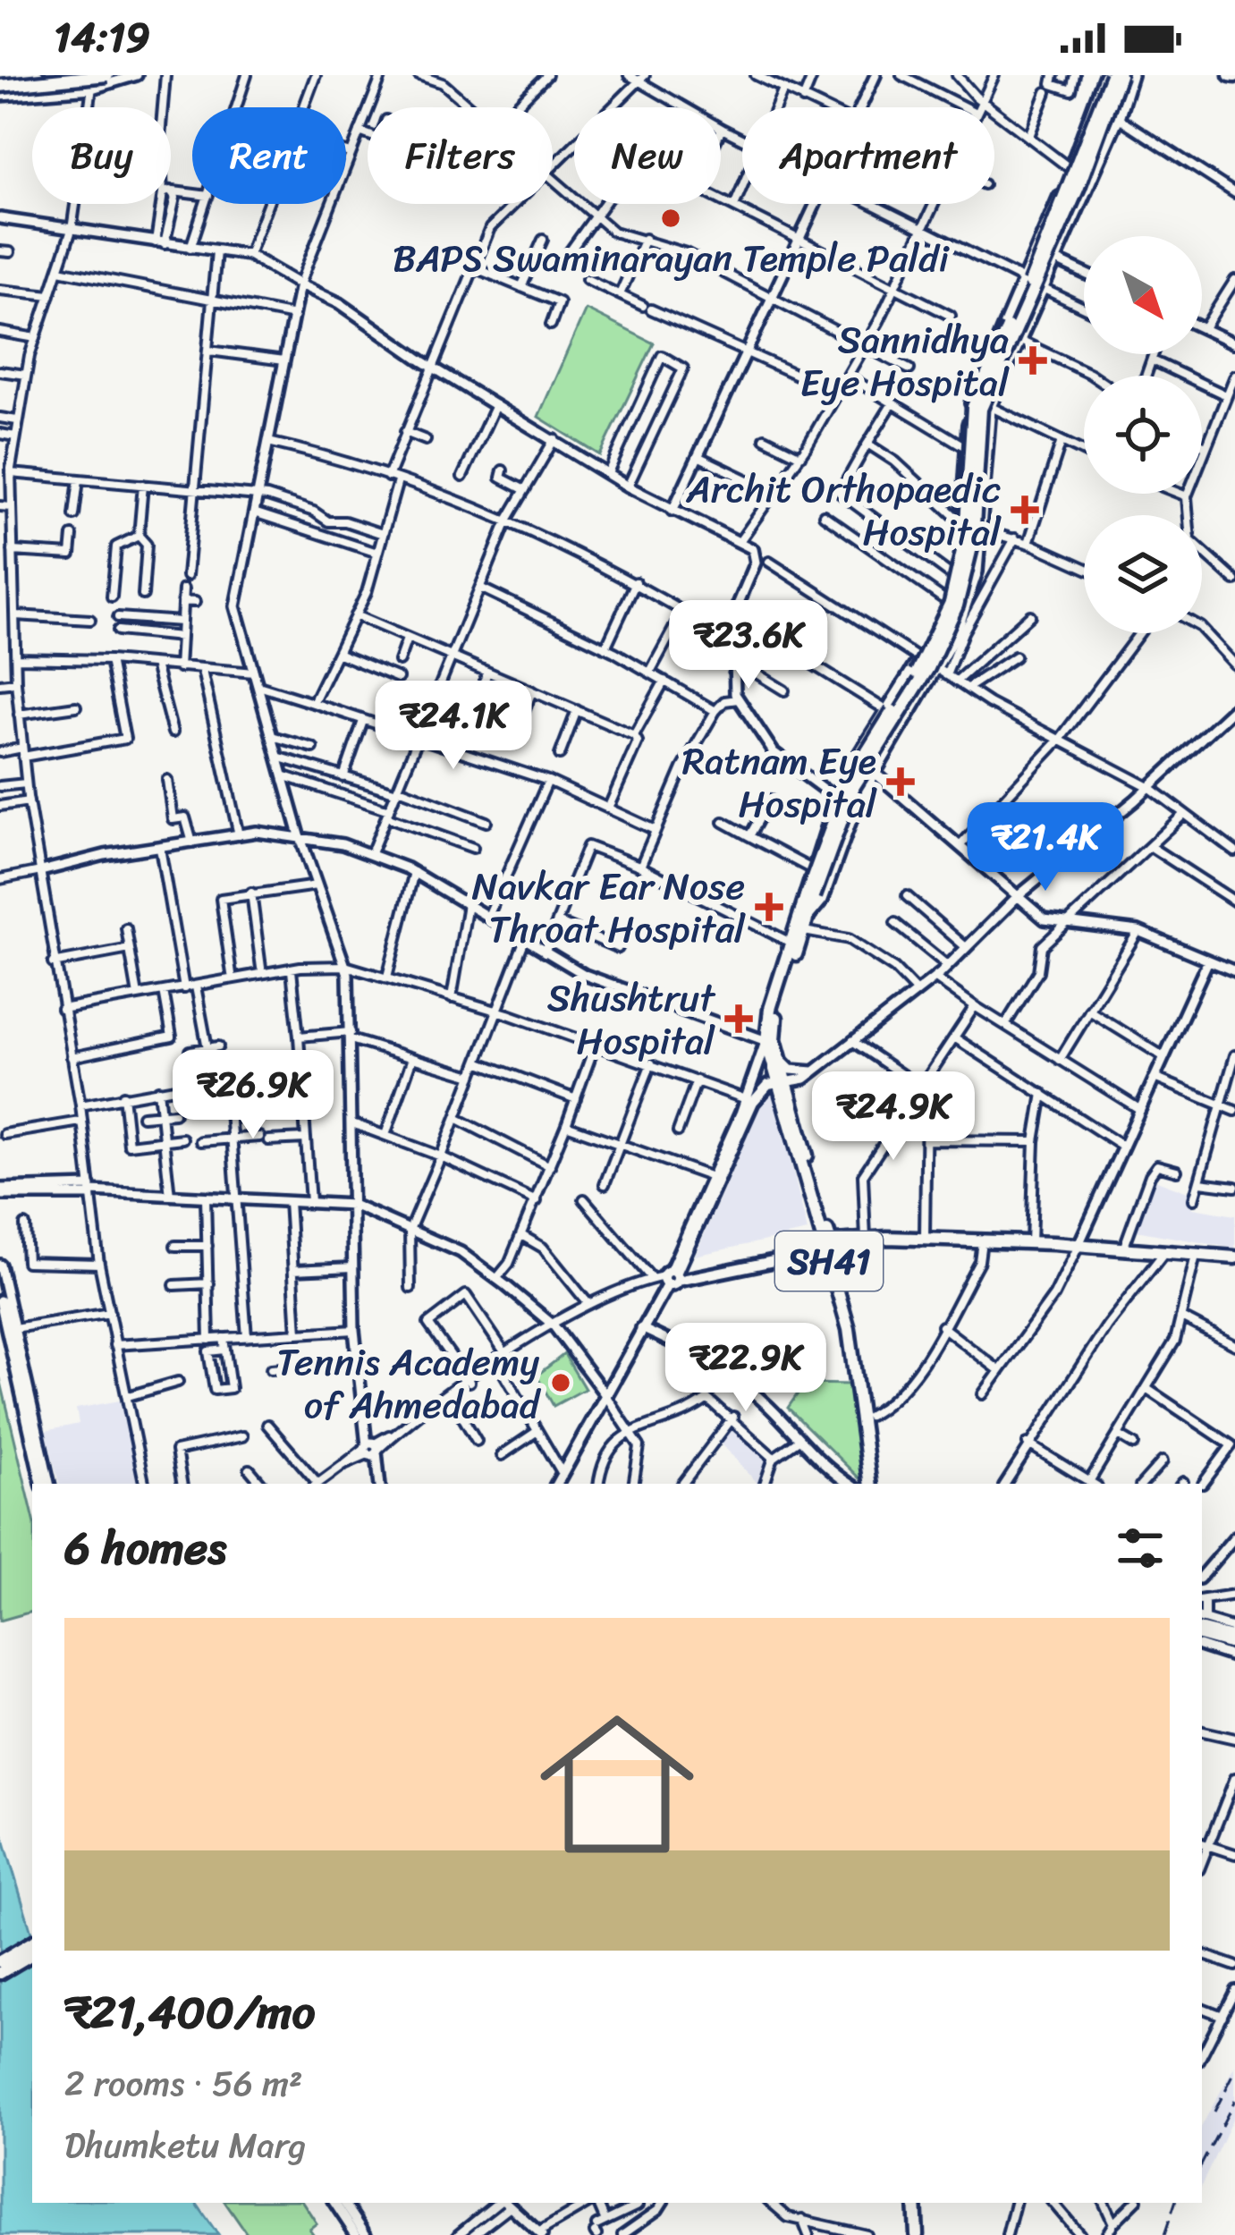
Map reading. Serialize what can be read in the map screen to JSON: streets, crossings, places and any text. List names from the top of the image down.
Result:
{
  "streets": {
    "main road": ["SH41"]
  },
  "places": {
    "other": ["BAPS Swaminarayan Temple Paldi", "Tennis Academy of Ahmedabad"],
    "health": [
      "Sannidhya Eye Hospital",
      "Archit Orthopaedic Hospital",
      "Ratnam Eye Hospital",
      "Navkar Ear Nose Throat Hospital",
      "Shushtrut Hospital"
    ]
  },
  "north": "bottom right",
  "page": {
    "status": "14:19",
    "chip": [
      "Buy",
      "Rent",
      "Filters",
      "New",
      "Apartment"
    ],
    "price": [
      "₹23.6K",
      "₹24.1K",
      "₹21.4K",
      "₹26.9K",
      "₹24.9K",
      "₹22.9K"
    ],
    "heading": "6 homes",
    "list": [
      {
        "name": "₹21,400/mo",
        "note": "2 rooms · 56 m² · Dhumketu Marg"
      }
    ]
  }
}
